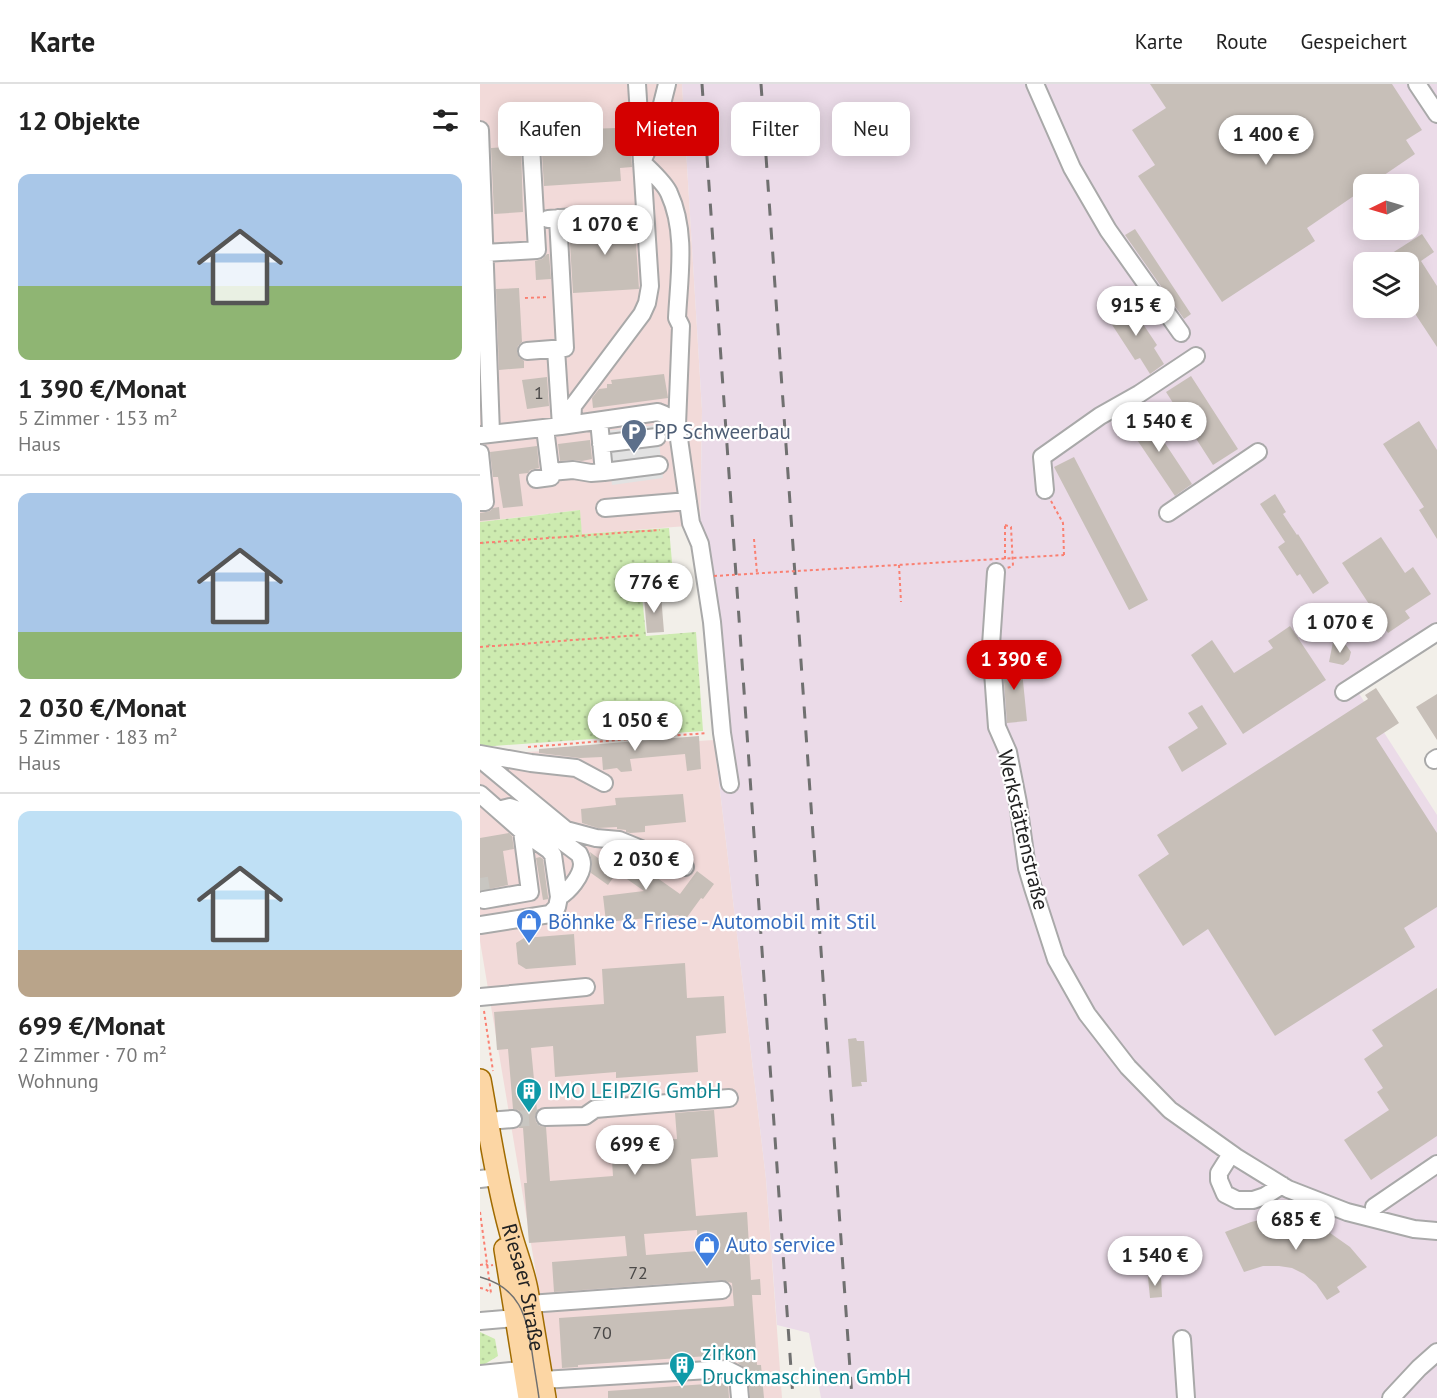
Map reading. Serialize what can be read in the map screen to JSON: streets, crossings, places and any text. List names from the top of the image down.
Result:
{
  "streets": {
    "main road": ["Riesaer Straße"],
    "street": ["Werkstättenstraße"]
  },
  "places": {
    "parking": ["PP Schweerbau"],
    "shop": ["Böhnke & Friese - Automobil mit Stil", "Auto service"],
    "building": ["IMO LEIPZIG GmbH", "zirkon Druckmaschinen GmbH"]
  },
  "house_numbers": ["1", "72", "70"],
  "north": "left",
  "page": {
    "header": "Karte",
    "nav": ["Karte", "Route", "Gespeichert"],
    "heading": "12 Objekte",
    "chip": [
      "Kaufen",
      "Mieten",
      "Filter",
      "Neu"
    ],
    "price": [
      "1 400 €",
      "1 070 €",
      "915 €",
      "1 540 €",
      "776 €",
      "1 070 €",
      "1 390 €",
      "1 050 €",
      "2 030 €",
      "699 €",
      "685 €",
      "1 540 €"
    ],
    "list": [
      {
        "name": "1 390 €/Monat",
        "note": "5 Zimmer · 153 m² · Haus"
      },
      {
        "name": "2 030 €/Monat",
        "note": "5 Zimmer · 183 m² · Haus"
      },
      {
        "name": "699 €/Monat",
        "note": "2 Zimmer · 70 m² · Wohnung"
      }
    ]
  }
}
